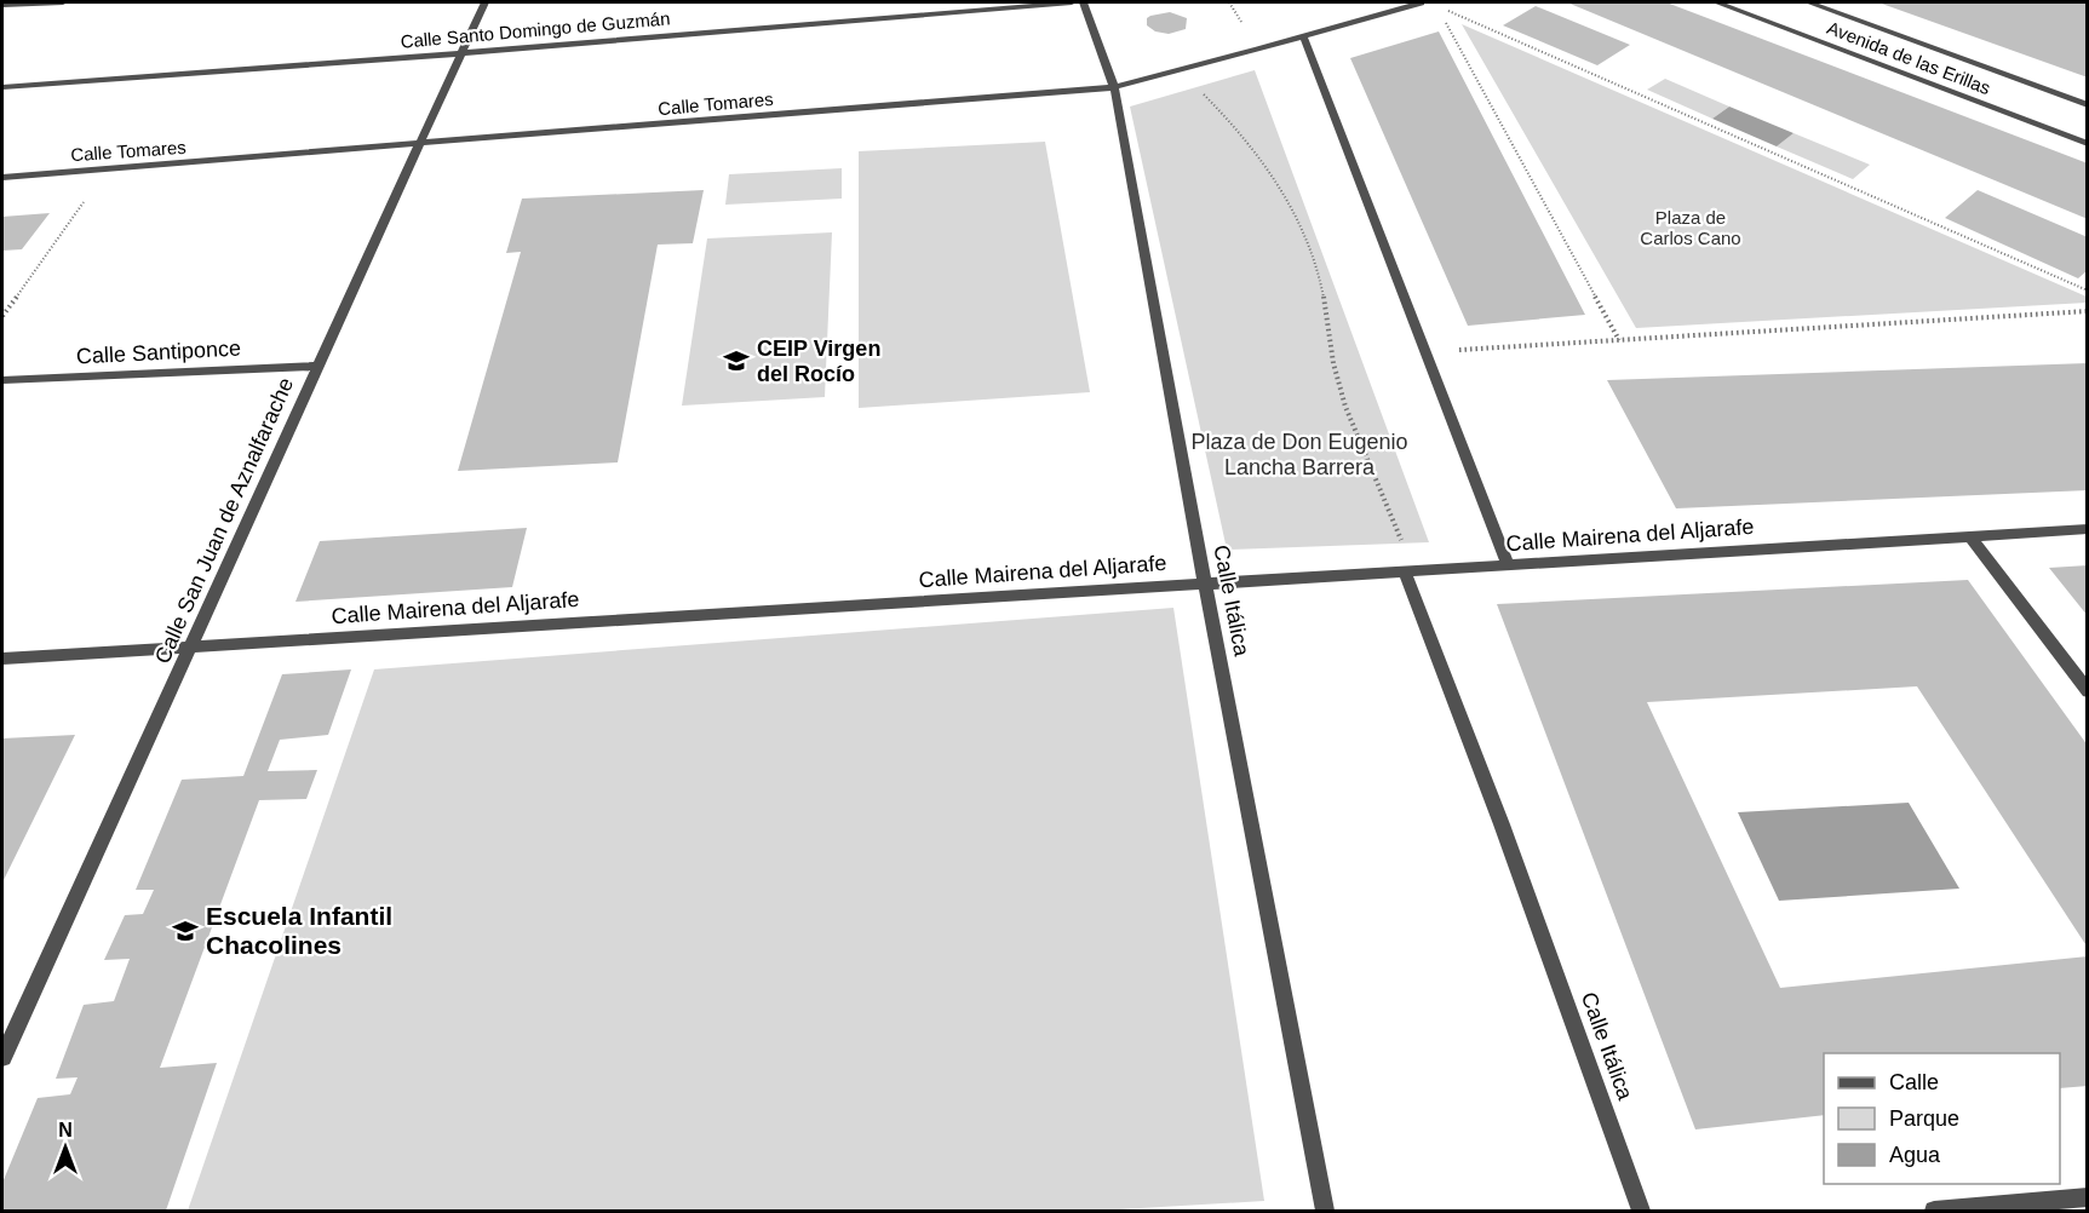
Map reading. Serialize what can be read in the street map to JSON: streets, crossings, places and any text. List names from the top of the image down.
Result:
{
  "streets": {
    "street": [
      "Calle Santo Domingo de Guzmán",
      "Avenida de las Erillas",
      "Calle Tomares",
      "Calle Santiponce",
      "Calle San Juan de Aznalfarache",
      "Calle Mairena del Aljarafe",
      "Calle Itálica"
    ]
  },
  "crossings": [
    ["Calle Santo Domingo de Guzmán", "Calle San Juan de Aznalfarache"],
    ["Calle Tomares", "Calle San Juan de Aznalfarache"],
    ["Calle Tomares", "Calle Itálica"],
    ["Calle Santiponce", "Calle San Juan de Aznalfarache"],
    ["Calle San Juan de Aznalfarache", "Calle Mairena del Aljarafe"],
    ["Calle Mairena del Aljarafe", "Calle Itálica"]
  ],
  "parks": ["Plaza de Carlos Cano", "Plaza de Don Eugenio Lancha Barrera"],
  "places": {
    "school or university": ["CEIP Virgen del Rocío", "Escuela Infantil Chacolines"]
  },
  "legend": ["Calle", "Parque", "Agua"],
  "north": "top"
}
